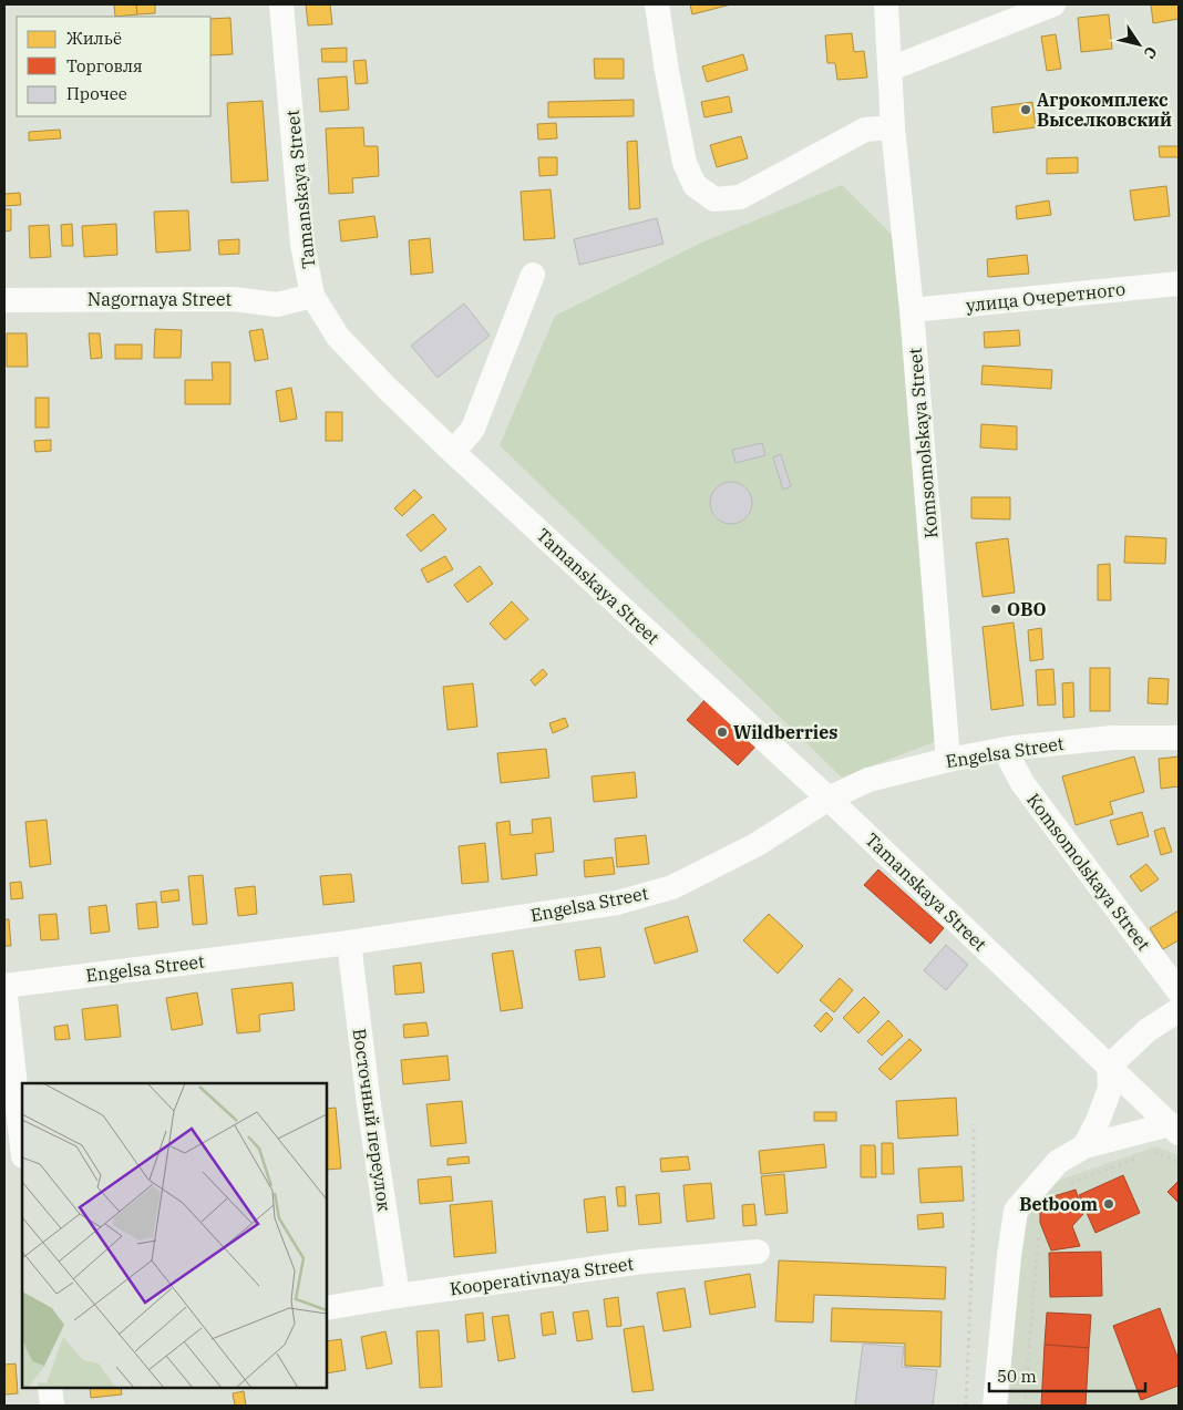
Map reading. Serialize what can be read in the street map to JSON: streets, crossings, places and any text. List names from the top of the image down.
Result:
{
  "streets": {
    "street": [
      "Tamanskaya Street",
      "улица Очеретного",
      "Nagornaya Street",
      "Komsomolskaya Street",
      "Engelsa Street",
      "Восточный переулок",
      "Kooperativnaya Street"
    ]
  },
  "crossings": [
    ["Tamanskaya Street", "Nagornaya Street"],
    ["Tamanskaya Street", "Engelsa Street"],
    ["улица Очеретного", "Komsomolskaya Street"],
    ["Komsomolskaya Street", "Engelsa Street"],
    ["Engelsa Street", "Восточный переулок"],
    ["Восточный переулок", "Kooperativnaya Street"]
  ],
  "places": [
    "Агрокомплекс Выселковский",
    "ОВО",
    "Wildberries",
    "Betboom"
  ],
  "legend": ["Жильё", "Торговля", "Прочее"],
  "scale_bar": "50 m",
  "north": "bottom right"
}
